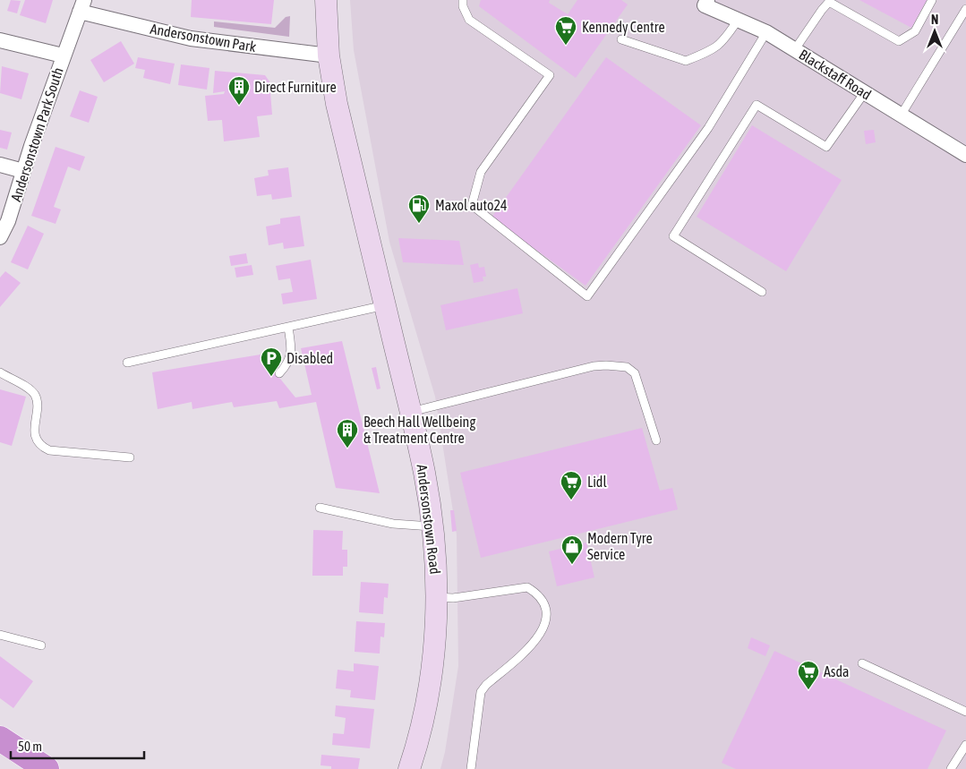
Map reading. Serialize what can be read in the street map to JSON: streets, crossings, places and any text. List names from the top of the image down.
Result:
{
  "streets": {
    "main road": ["Andersonstown Road"],
    "street": ["Andersonstown Park", "Blackstaff Road", "Andersonstown Park South"]
  },
  "crossings": [
    ["Andersonstown Park", "Andersonstown Park South"],
    ["Andersonstown Park", "Andersonstown Road"]
  ],
  "places": {
    "supermarket": ["Kennedy Centre", "Lidl", "Asda"],
    "building": ["Direct Furniture", "Beech Hall Wellbeing & Treatment Centre"],
    "fuel station": ["Maxol auto24"],
    "parking": ["Disabled"],
    "shop": ["Modern Tyre Service"]
  },
  "scale_bar": "50 m",
  "north": "top"
}
